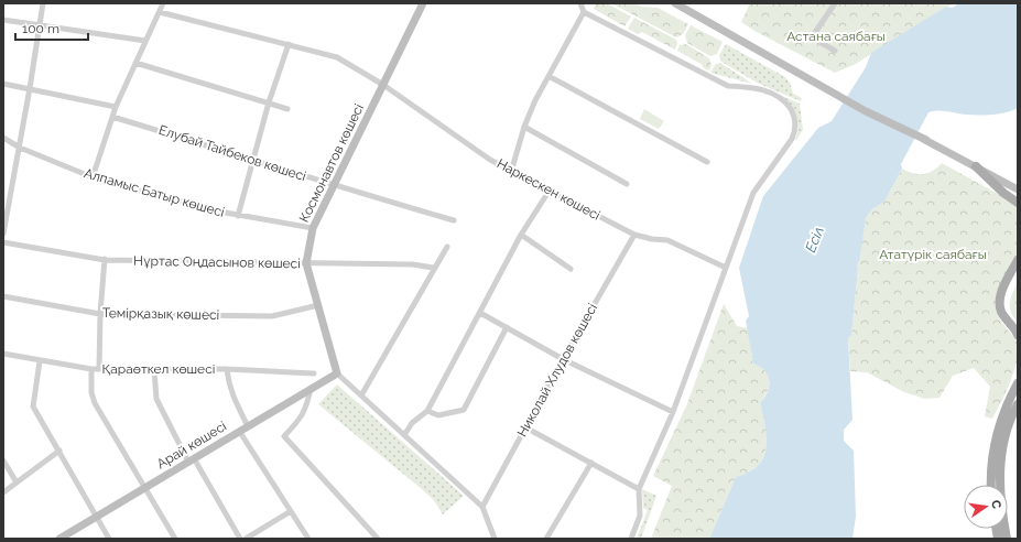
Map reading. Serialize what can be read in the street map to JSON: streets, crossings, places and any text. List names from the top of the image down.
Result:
{
  "streets": {
    "street": [
      "Елубай Тайбеков көшесі",
      "Космонавтов көшесі",
      "Наркескен көшесі",
      "Алпамыс Батыр көшесі",
      "Нұртас Оңдасынов көшесі",
      "Темірқазық көшесі",
      "Қараөткел көшесі",
      "Николай Хлудов көшесі",
      "Арай көшесі"
    ]
  },
  "crossings": [
    ["Елубай Тайбеков көшесі", "Космонавтов көшесі"],
    ["Космонавтов көшесі", "Наркескен көшесі"],
    ["Космонавтов көшесі", "Алпамыс Батыр көшесі"],
    ["Космонавтов көшесі", "Нұртас Оңдасынов көшесі"],
    ["Космонавтов көшесі", "Темірқазық көшесі"],
    ["Космонавтов көшесі", "Арай көшесі"],
    ["Наркескен көшесі", "Николай Хлудов көшесі"]
  ],
  "water": ["Есіл"],
  "parks": ["Астана саябағы", "Ататүрік саябағы"],
  "scale_bar": "100 m",
  "north": "right"
}
